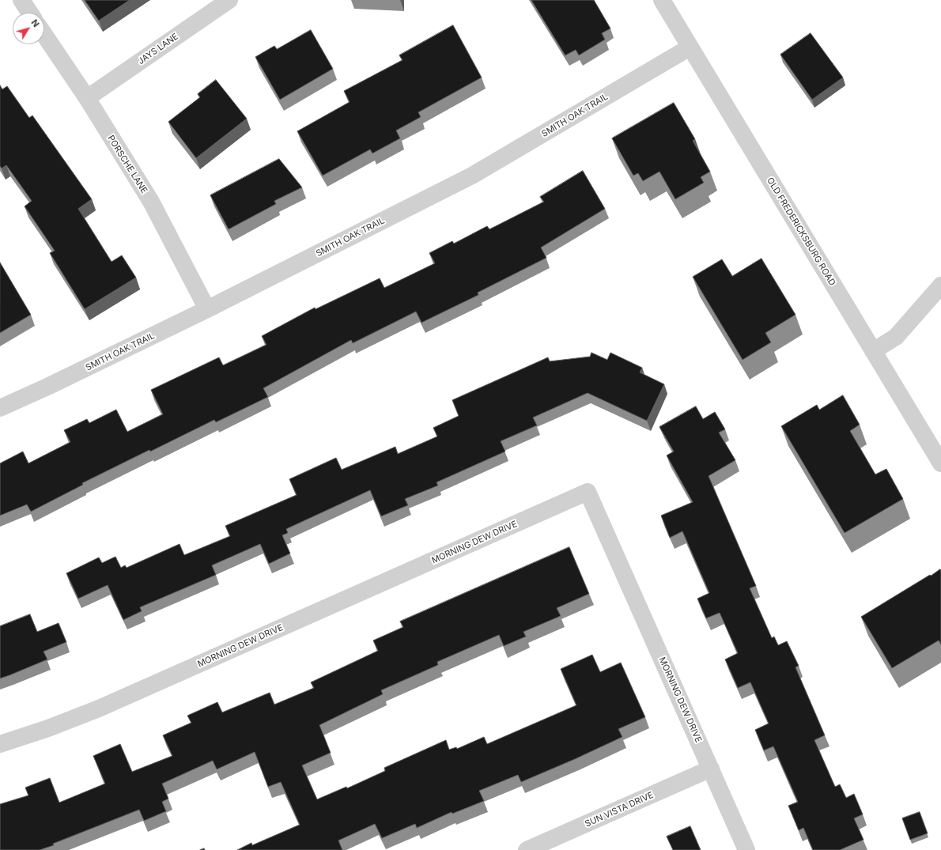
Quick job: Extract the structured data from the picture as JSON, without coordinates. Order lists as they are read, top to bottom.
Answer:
{
  "streets": {
    "street": [
      "JAYS LANE",
      "SMITH OAK TRAIL",
      "PORSCHE LANE",
      "OLD FREDERICKSBURG ROAD",
      "MORNING DEW DRIVE",
      "SUN VISTA DRIVE"
    ]
  },
  "crossings": [
    ["JAYS LANE", "PORSCHE LANE"],
    ["SMITH OAK TRAIL", "PORSCHE LANE"],
    ["SMITH OAK TRAIL", "OLD FREDERICKSBURG ROAD"],
    ["MORNING DEW DRIVE", "SUN VISTA DRIVE"]
  ],
  "north": "top right"
}
